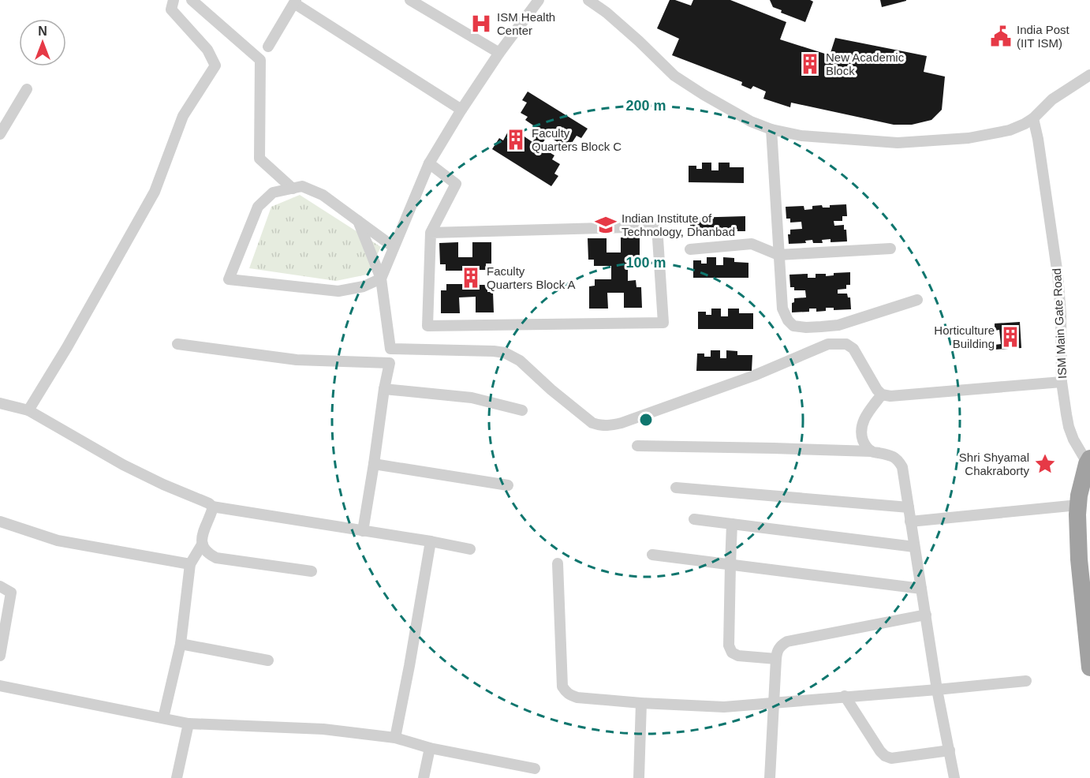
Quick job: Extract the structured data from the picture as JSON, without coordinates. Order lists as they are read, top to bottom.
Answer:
{
  "streets": {
    "street": ["ISM Main Gate Road"]
  },
  "places": {
    "hospital": ["ISM Health Center"],
    "public building": ["India Post (IIT ISM)"],
    "building": [
      "New Academic Block",
      "Faculty Quarters Block C",
      "Faculty Quarters Block A",
      "Horticulture Building"
    ],
    "school or university": ["Indian Institute of Technology, Dhanbad"],
    "place": ["Shri Shyamal Chakraborty"]
  },
  "north": "top",
  "rings": ["200 m", "100 m"]
}
